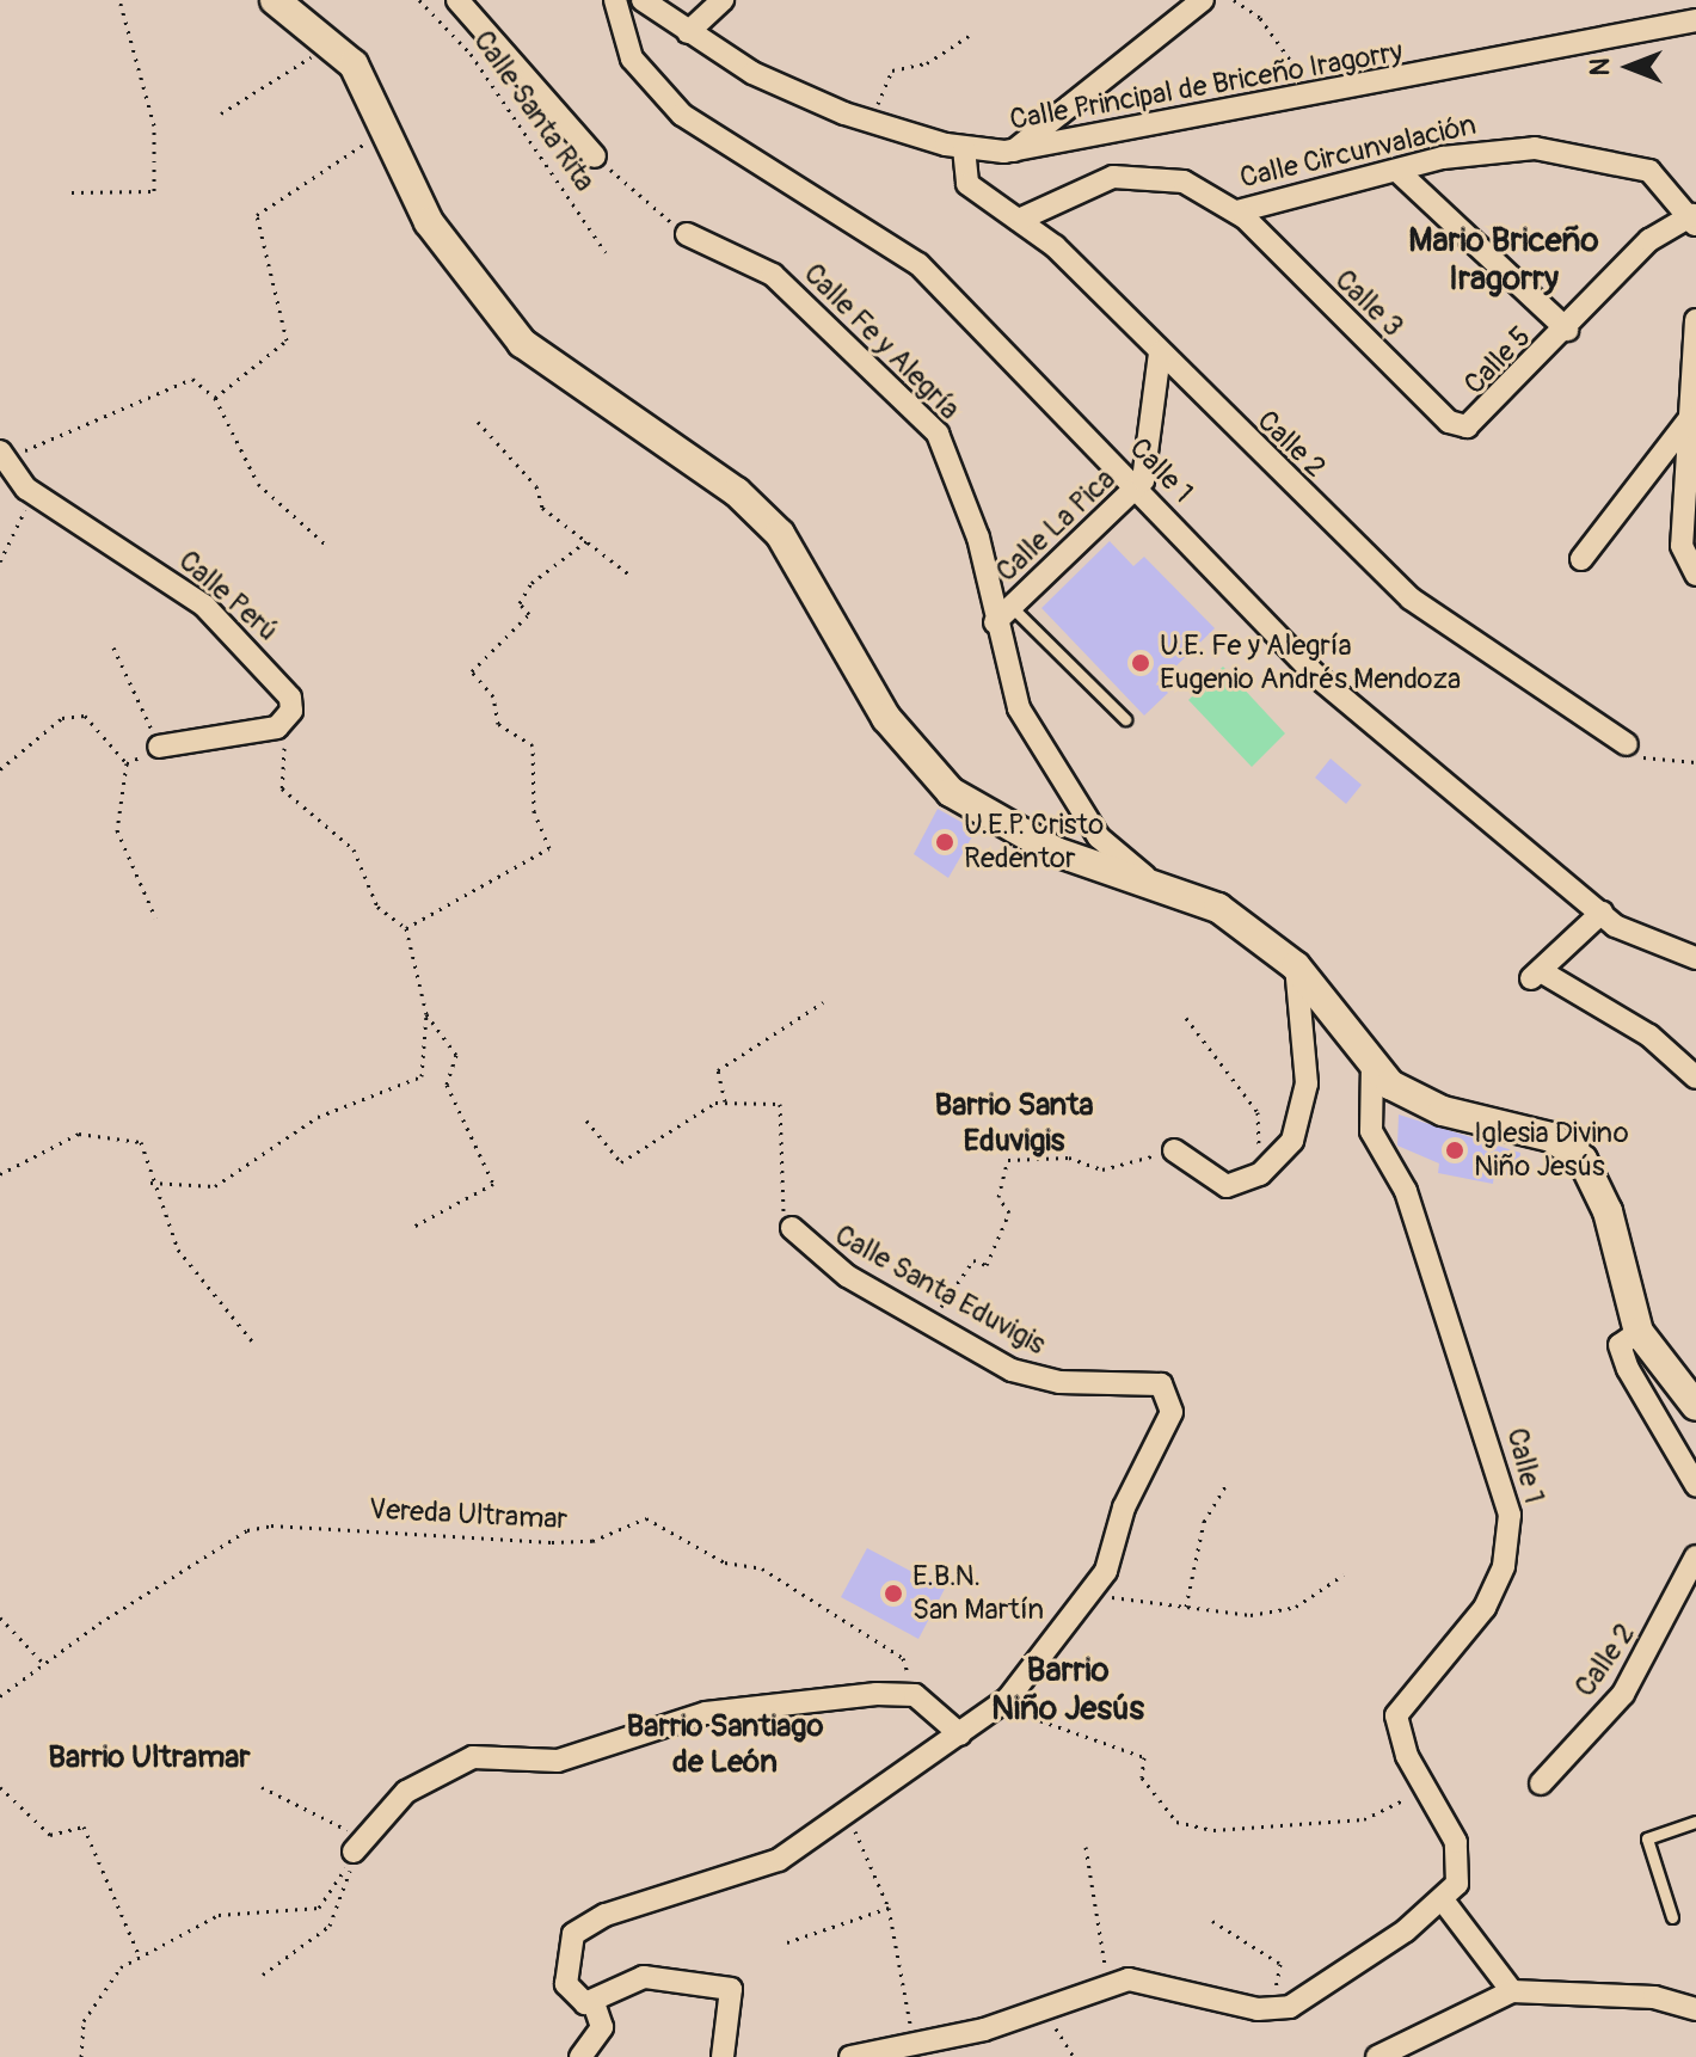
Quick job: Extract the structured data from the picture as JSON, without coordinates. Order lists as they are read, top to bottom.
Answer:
{
  "streets": {
    "street": [
      "Calle Principal de Briceño Iragorry",
      "Calle Circunvalación",
      "Calle 3",
      "Calle Fe y Alegría",
      "Calle 5",
      "Calle 2",
      "Calle 1",
      "Calle La Pica",
      "Calle Perú",
      "Calle Santa Eduvigis"
    ],
    "path": ["Calle Santa Rita", "Vereda Ultramar"]
  },
  "crossings": [
    ["Calle Principal de Briceño Iragorry", "Calle 2"],
    ["Calle Circunvalación", "Calle 3"],
    ["Calle Circunvalación", "Calle 5"],
    ["Calle Circunvalación", "Calle 2"],
    ["Calle 3", "Calle 5"],
    ["Calle Fe y Alegría", "Calle La Pica"],
    ["Calle 2", "Calle La Pica"],
    ["Calle 1", "Calle La Pica"]
  ],
  "districts": [
    "Mario Briceño Iragorry",
    "Barrio Santa Eduvigis",
    "Barrio Niño Jesús",
    "Barrio Santiago de León",
    "Barrio Ultramar"
  ],
  "places": [
    "U.E. Fe y Alegría Eugenio Andrés Mendoza",
    "U.E.P. Cristo Redentor",
    "Iglesia Divino Niño Jesús",
    "E.B.N. San Martín"
  ],
  "north": "left"
}
